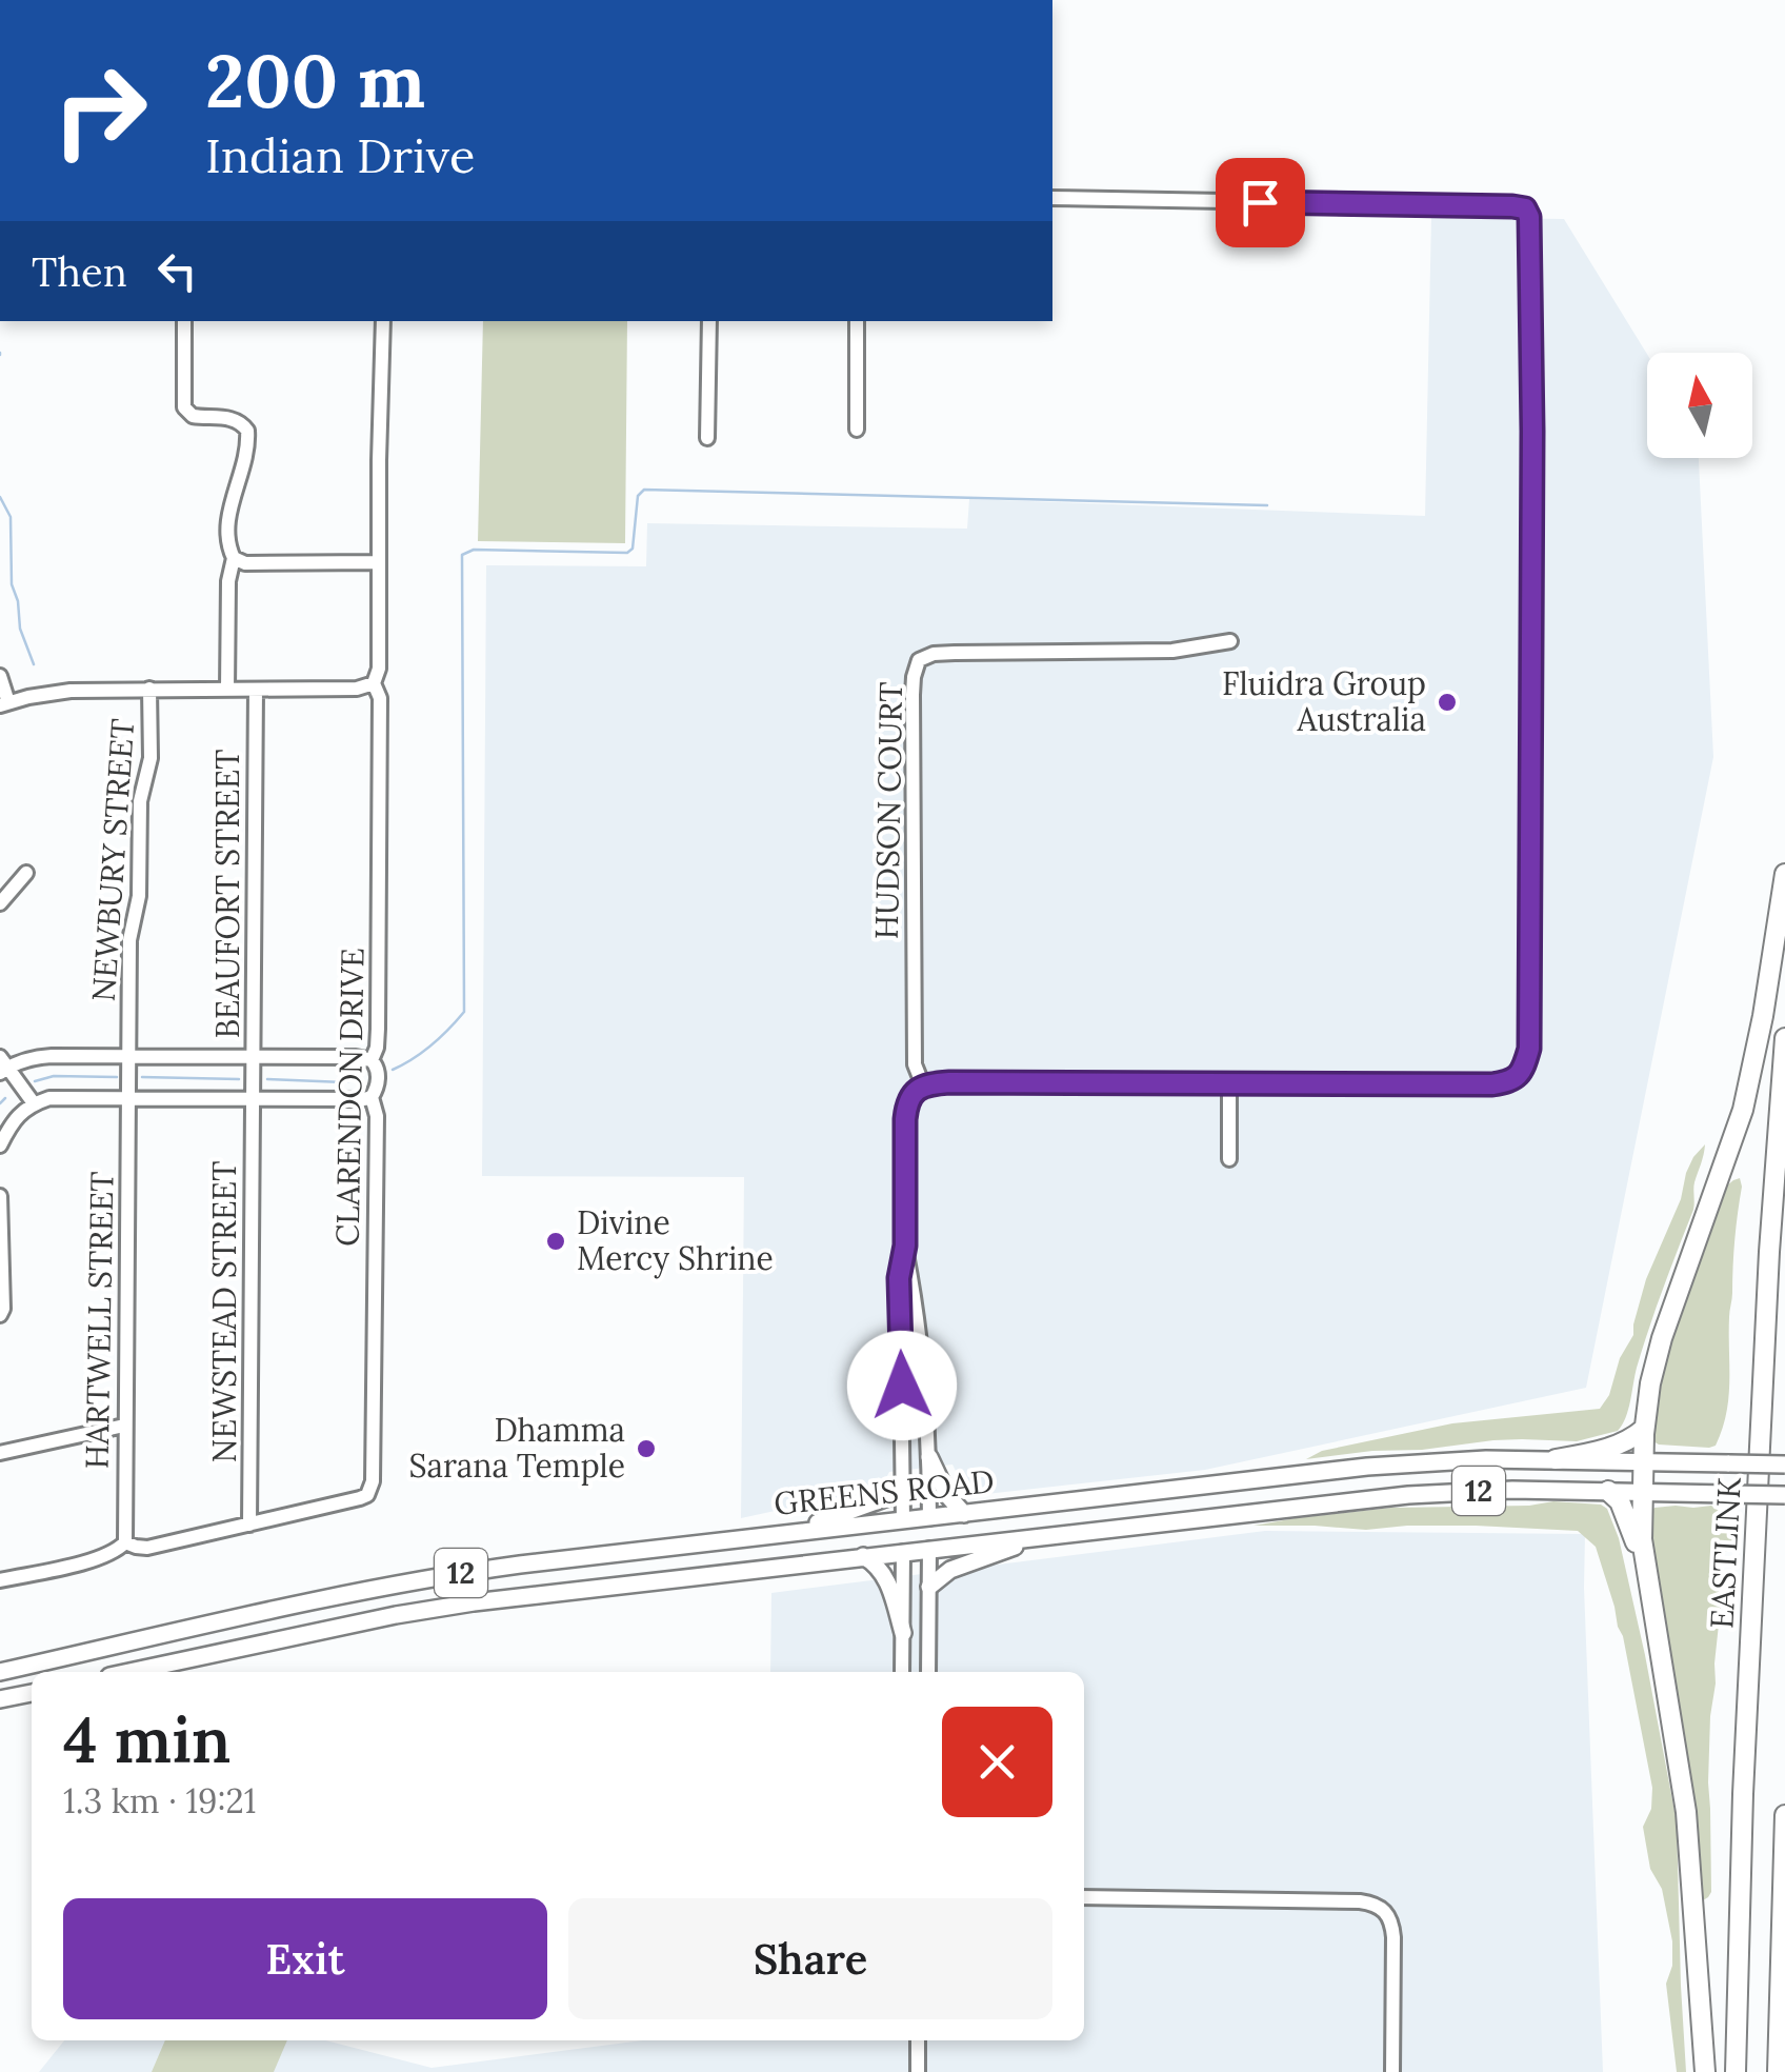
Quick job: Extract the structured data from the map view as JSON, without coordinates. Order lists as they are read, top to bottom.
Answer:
{
  "streets": {
    "highway": ["EASTLINK"],
    "main road": ["12", "GREENS ROAD"],
    "street": [
      "HUDSON COURT",
      "NEWBURY STREET",
      "BEAUFORT STREET",
      "CLARENDON DRIVE",
      "NEWSTEAD STREET",
      "HARTWELL STREET"
    ]
  },
  "crossings": [
    ["NEWBURY STREET", "HARTWELL STREET"],
    ["BEAUFORT STREET", "NEWSTEAD STREET"],
    ["CLARENDON DRIVE", "NEWSTEAD STREET"],
    ["CLARENDON DRIVE", "HARTWELL STREET"]
  ],
  "places": ["Fluidra Group Australia", "Divine Mercy Shrine", "Dhamma Sarana Temple"],
  "north": "top",
  "page": {
    "turn": ["200 m", "Indian Drive"],
    "then": "Then",
    "heading": ["4 min", "1.3 km · 19:21"],
    "buttons": ["Exit", "Share"]
  }
}
